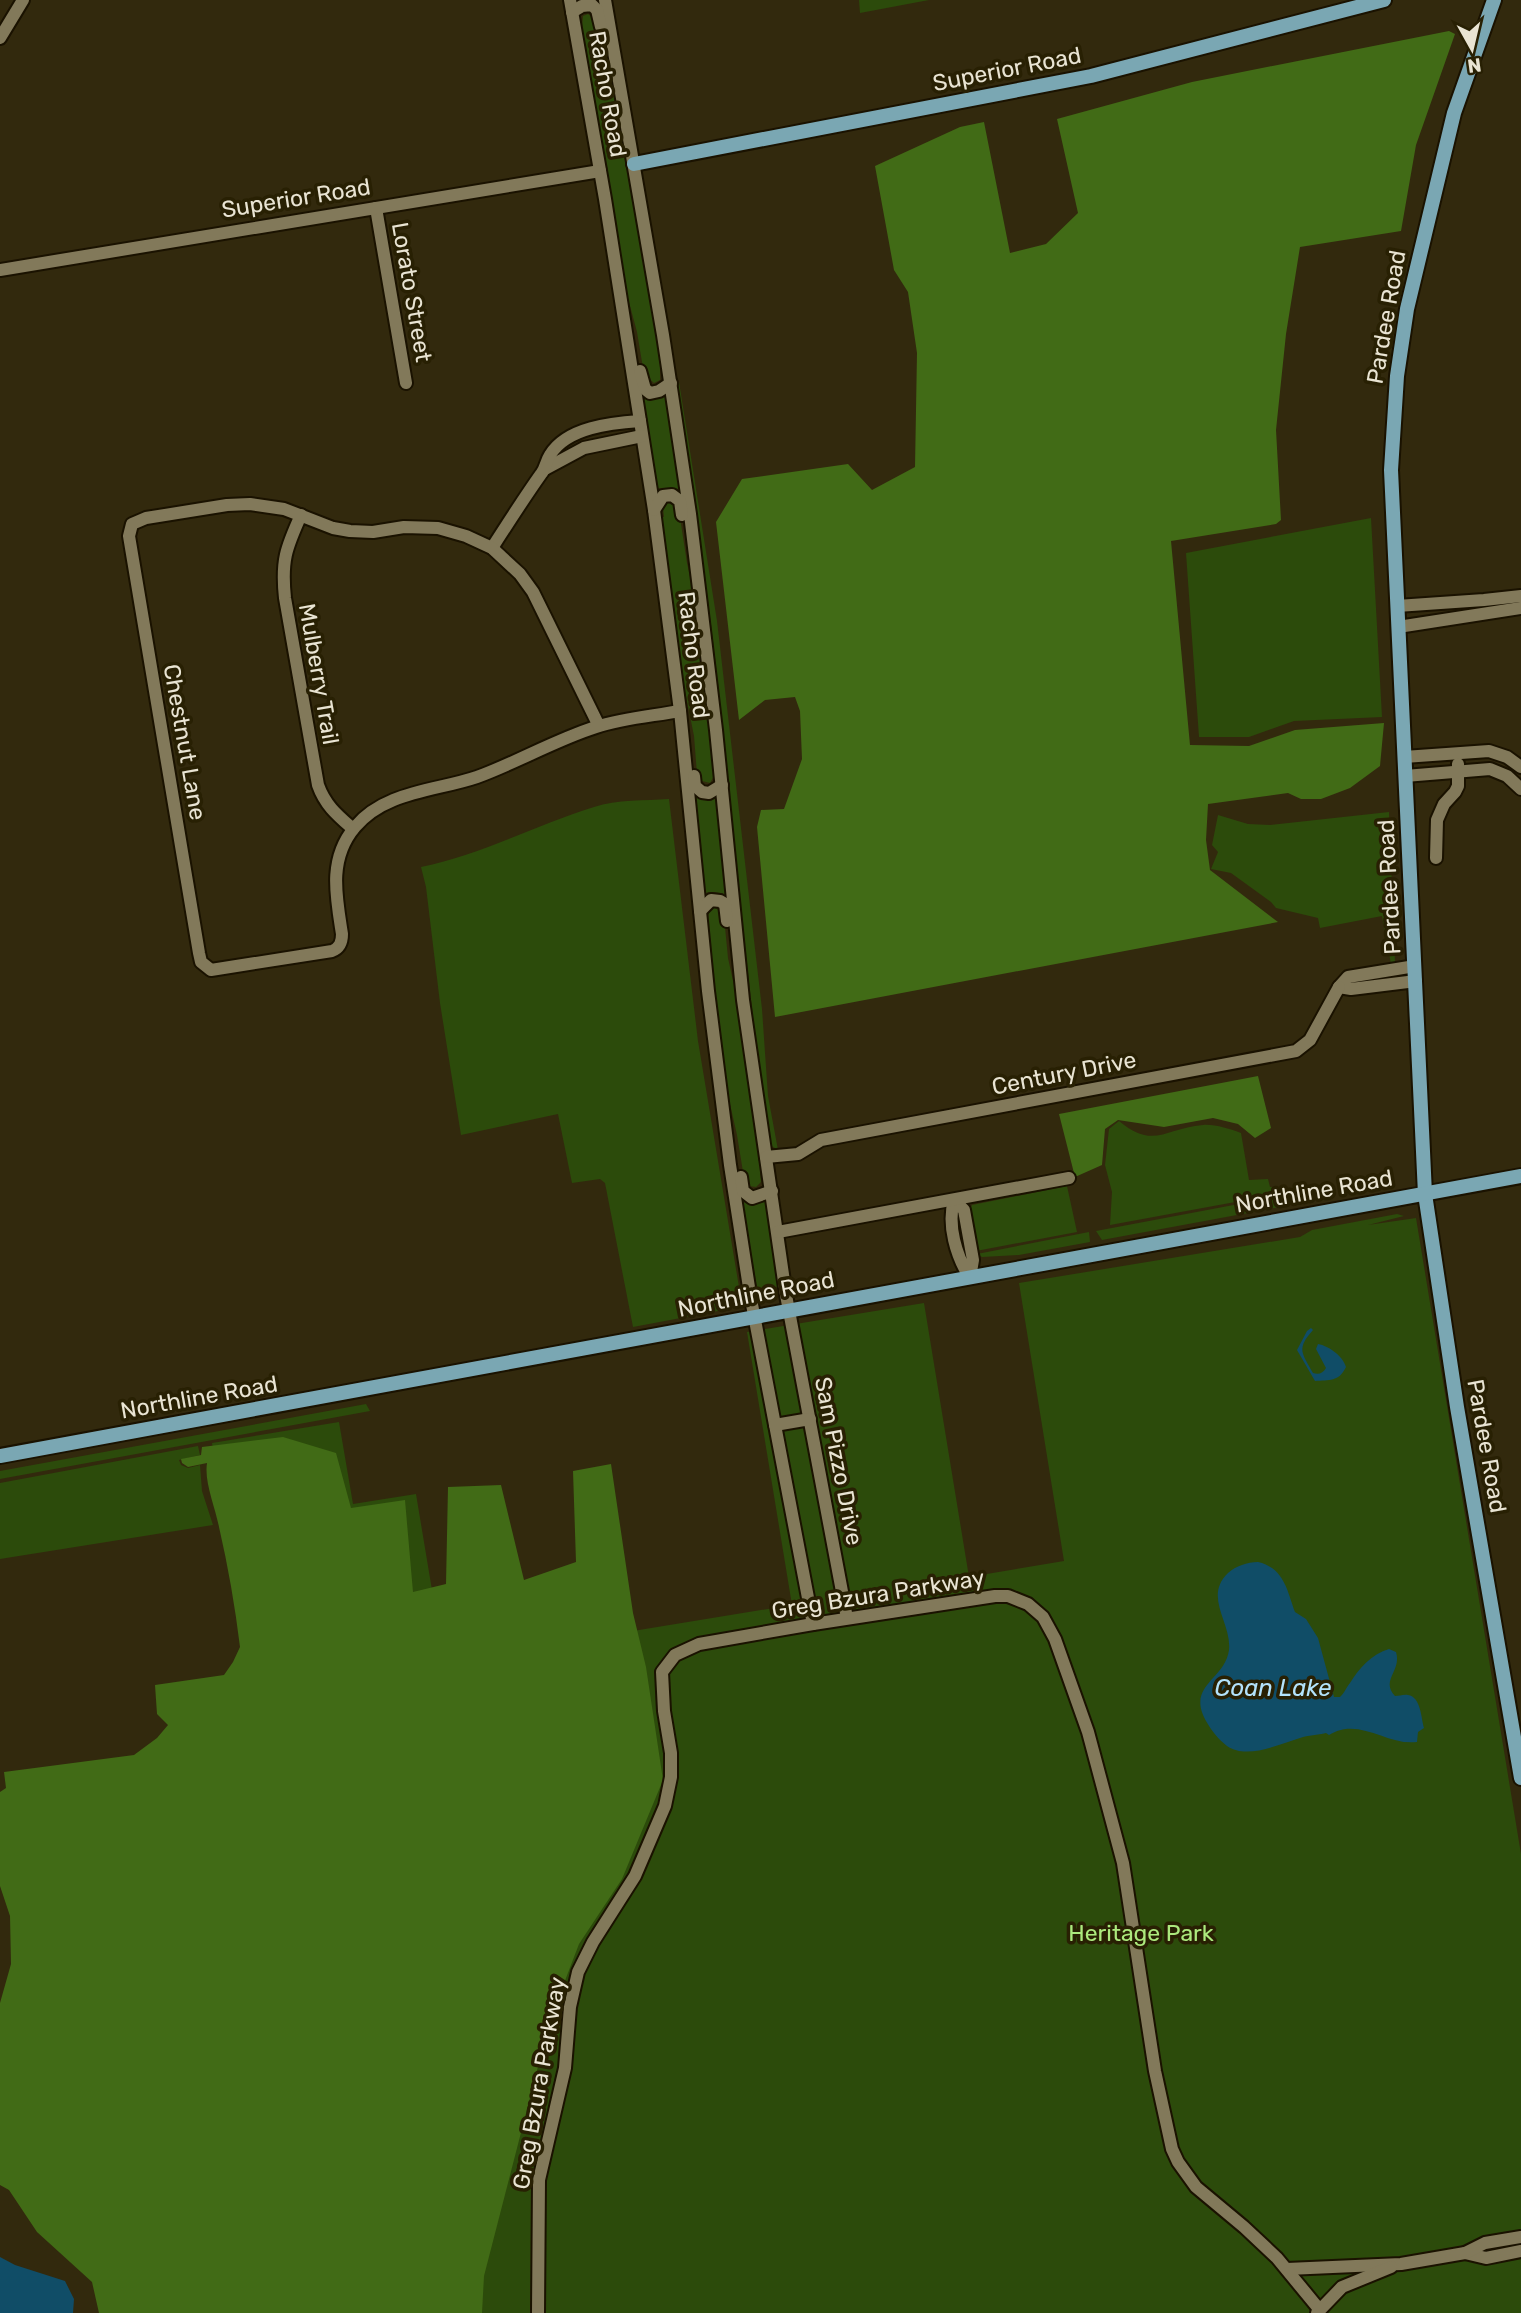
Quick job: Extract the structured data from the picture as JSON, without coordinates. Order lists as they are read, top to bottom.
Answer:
{
  "streets": {
    "main road": ["Superior Road", "Pardee Road", "Northline Road"],
    "street": [
      "Racho Road",
      "Lorato Street",
      "Mulberry Trail",
      "Chestnut Lane",
      "Century Drive",
      "Sam Pizzo Drive",
      "Greg Bzura Parkway"
    ]
  },
  "crossings": [
    ["Superior Road", "Racho Road"],
    ["Superior Road", "Lorato Street"],
    ["Racho Road", "Century Drive"],
    ["Racho Road", "Northline Road"],
    ["Racho Road", "Sam Pizzo Drive"],
    ["Pardee Road", "Century Drive"],
    ["Pardee Road", "Northline Road"],
    ["Mulberry Trail", "Chestnut Lane"],
    ["Northline Road", "Sam Pizzo Drive"],
    ["Sam Pizzo Drive", "Greg Bzura Parkway"]
  ],
  "water": ["Coan Lake"],
  "parks": ["Heritage Park"],
  "north": "bottom"
}
